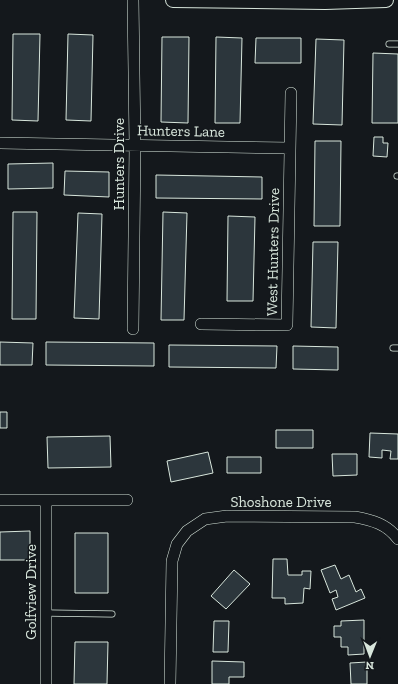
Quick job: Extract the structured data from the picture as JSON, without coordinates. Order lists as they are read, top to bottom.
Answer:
{
  "streets": {
    "street": [
      "Hunters Lane",
      "Hunters Drive",
      "West Hunters Drive",
      "Shoshone Drive",
      "Golfview Drive"
    ]
  },
  "crossings": [
    ["Hunters Lane", "Hunters Drive"],
    ["Hunters Lane", "West Hunters Drive"]
  ],
  "north": "bottom"
}
